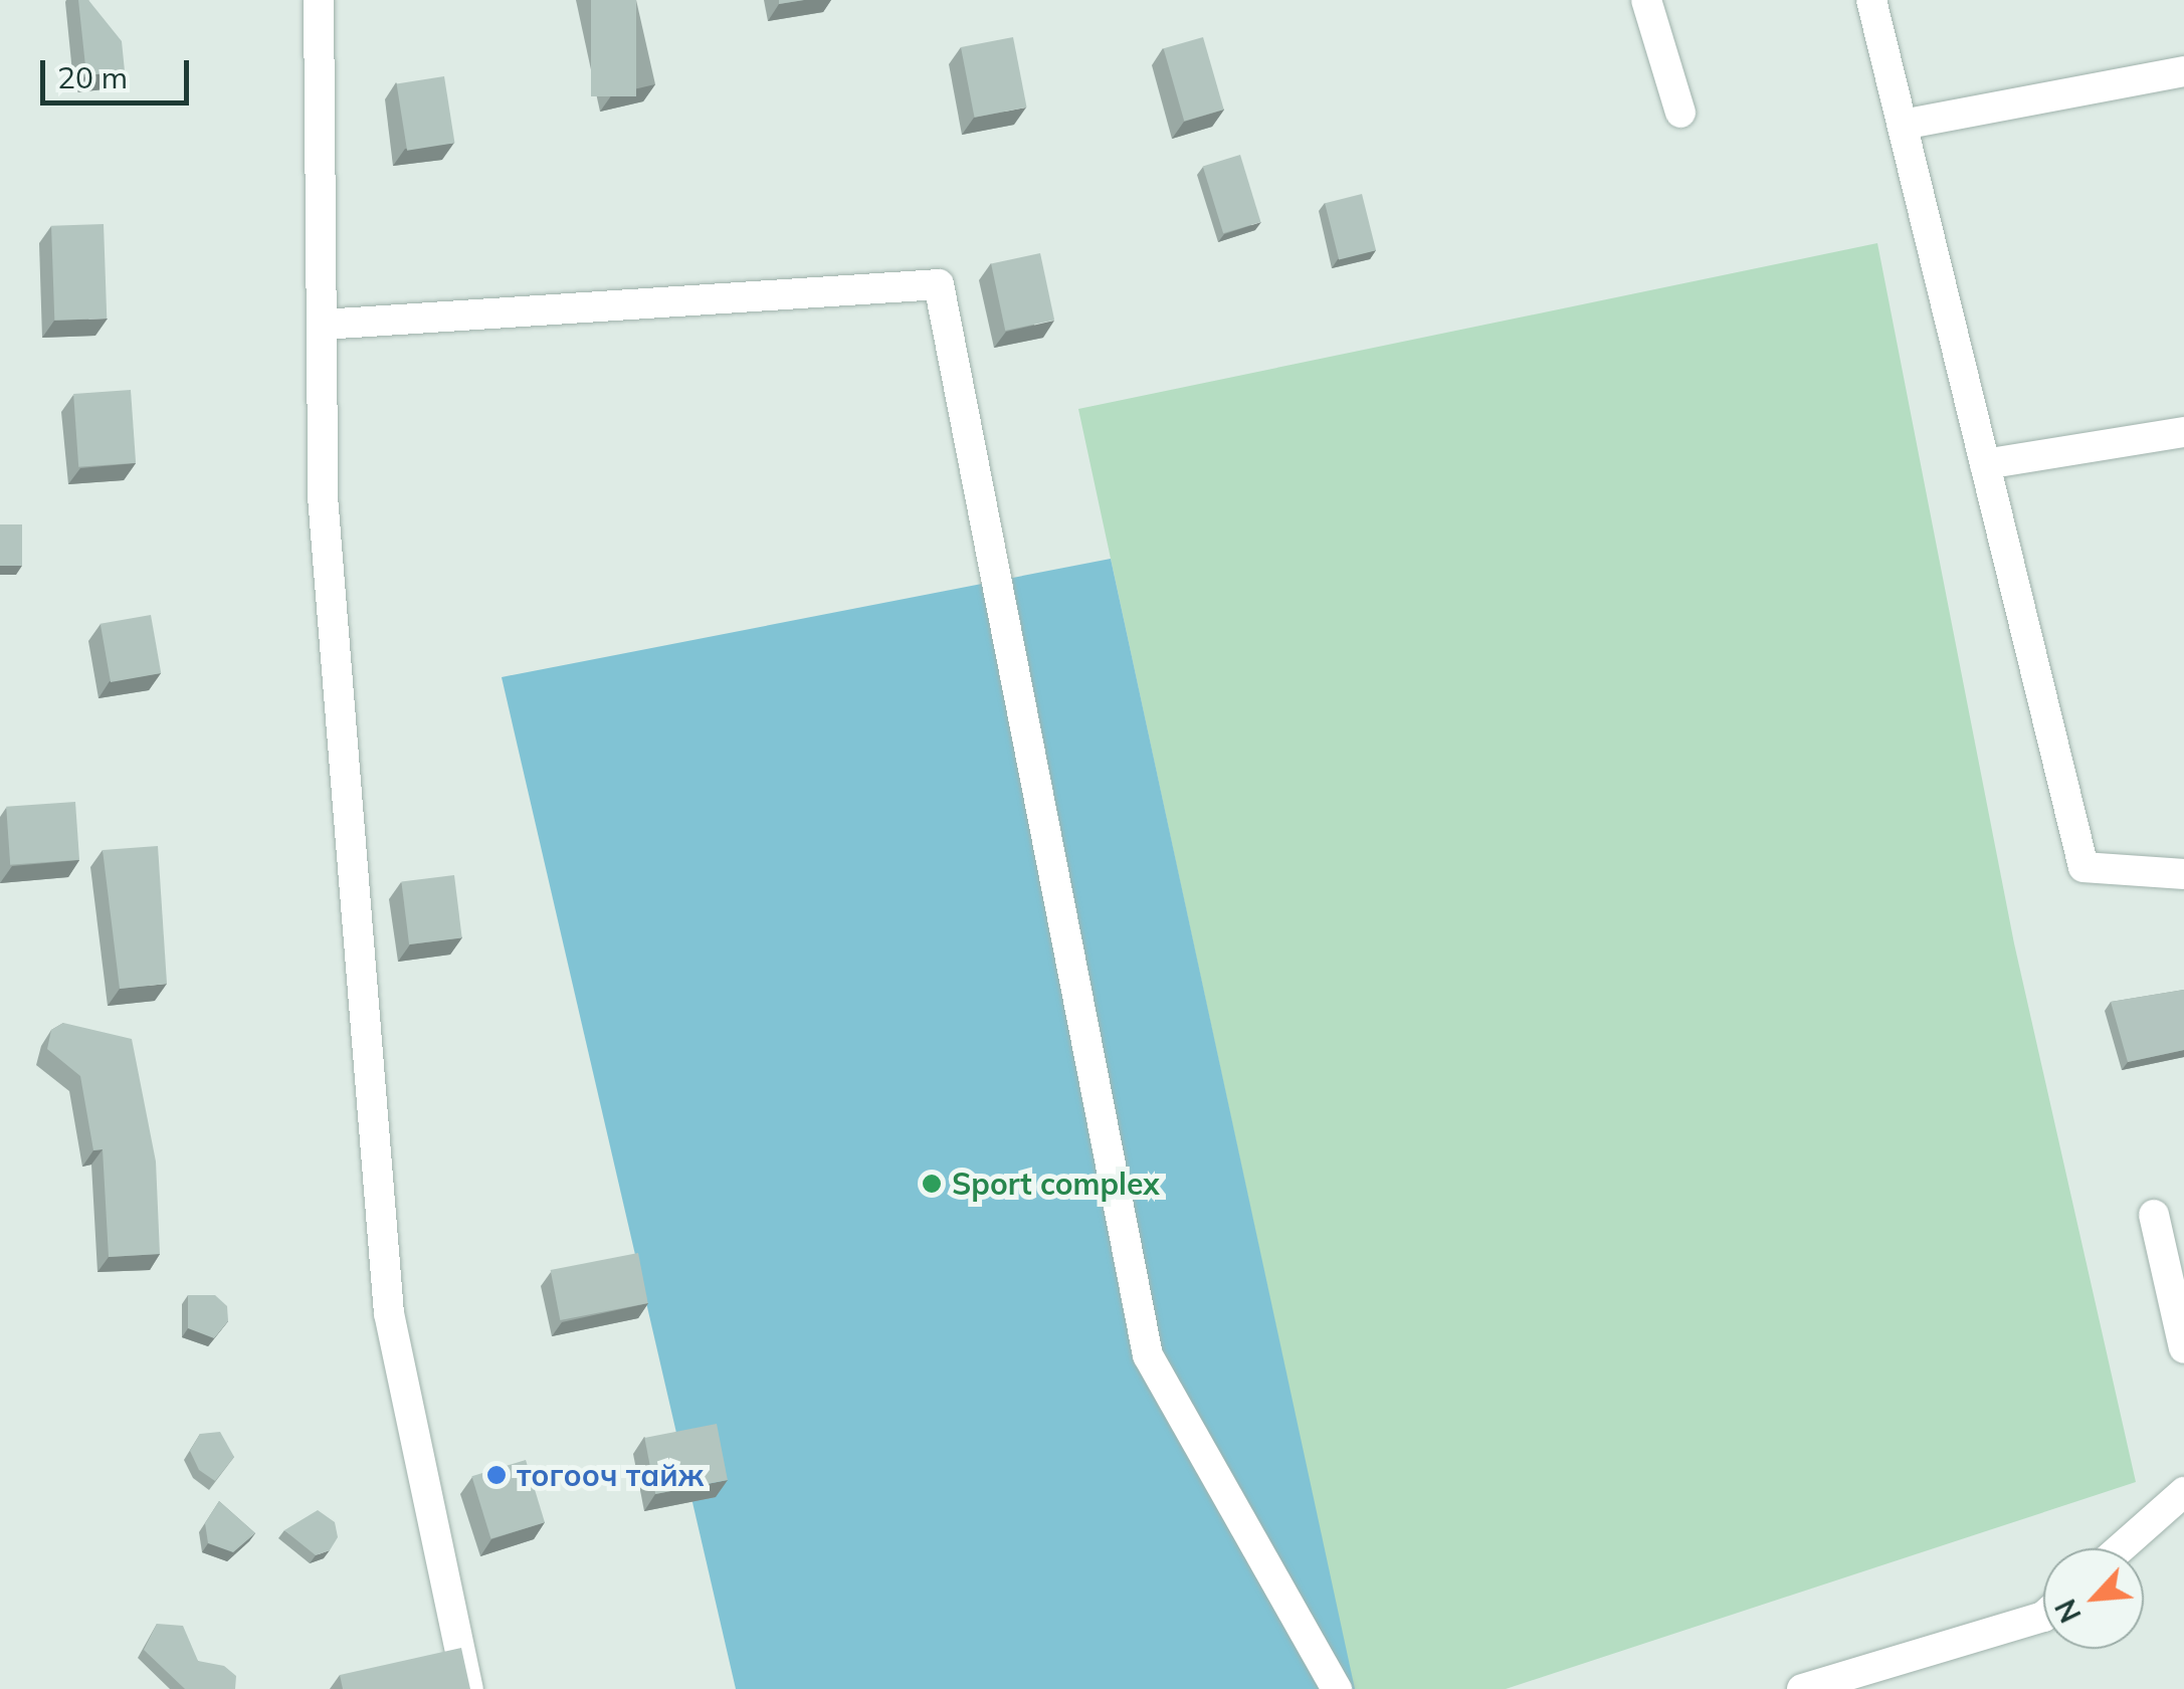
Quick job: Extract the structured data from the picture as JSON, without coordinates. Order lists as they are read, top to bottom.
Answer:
{
  "places": ["Sport complex", "тогооч тайж"],
  "scale_bar": "20 m",
  "north": "bottom left"
}
